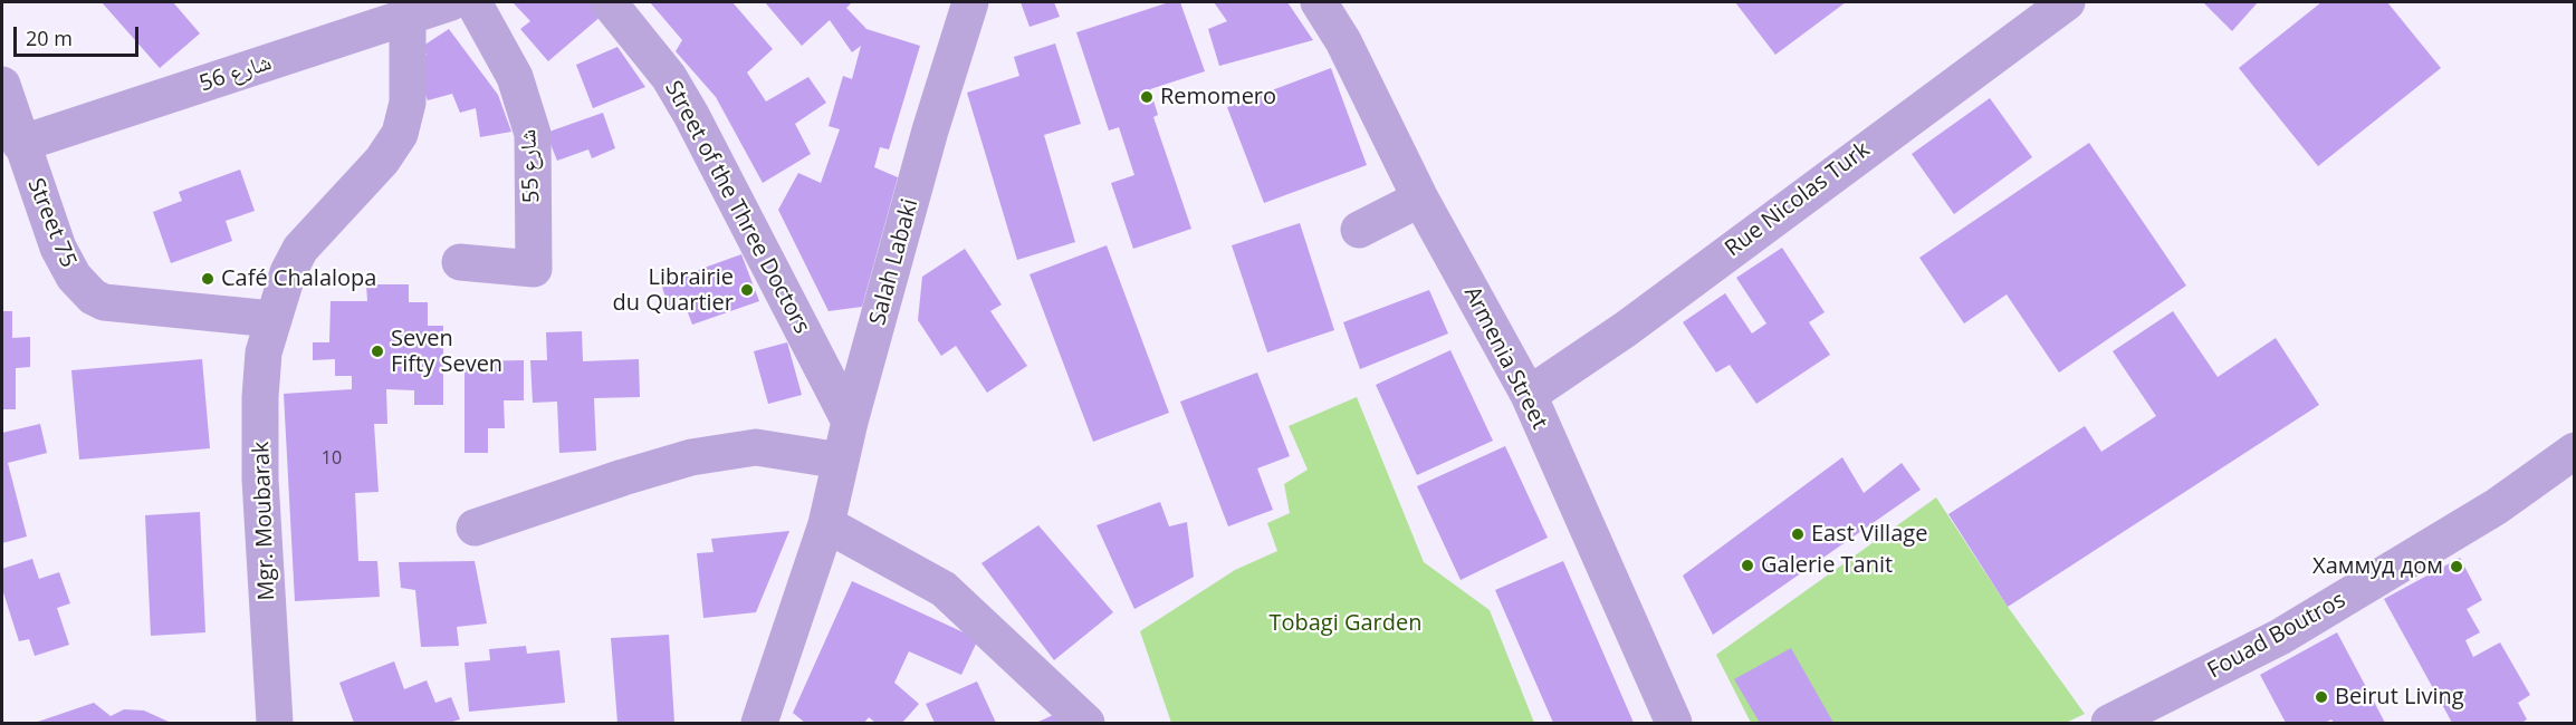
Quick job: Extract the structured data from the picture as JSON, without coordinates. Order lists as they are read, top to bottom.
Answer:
{
  "streets": {
    "street": [
      "شارع 56",
      "شارع 55",
      "Rue Nicolas Turk",
      "Street of the Three Doctors",
      "Street 75",
      "Salah Labaki",
      "Armenia Street",
      "Mgr. Moubarak",
      "Fouad Boutros"
    ]
  },
  "crossings": [
    ["شارع 56", "Street 75"],
    ["شارع 56", "Mgr. Moubarak"],
    ["Rue Nicolas Turk", "Armenia Street"],
    ["Street of the Three Doctors", "Salah Labaki"],
    ["Street 75", "Mgr. Moubarak"]
  ],
  "parks": ["Tobagi Garden"],
  "places": [
    "Remomero",
    "Café Chalalopa",
    "Librairie du Quartier",
    "Seven Fifty Seven",
    "East Village",
    "Galerie Tanit",
    "Хаммуд дом",
    "Beirut Living"
  ],
  "house_numbers": ["10"],
  "scale_bar": "20 m"
}
